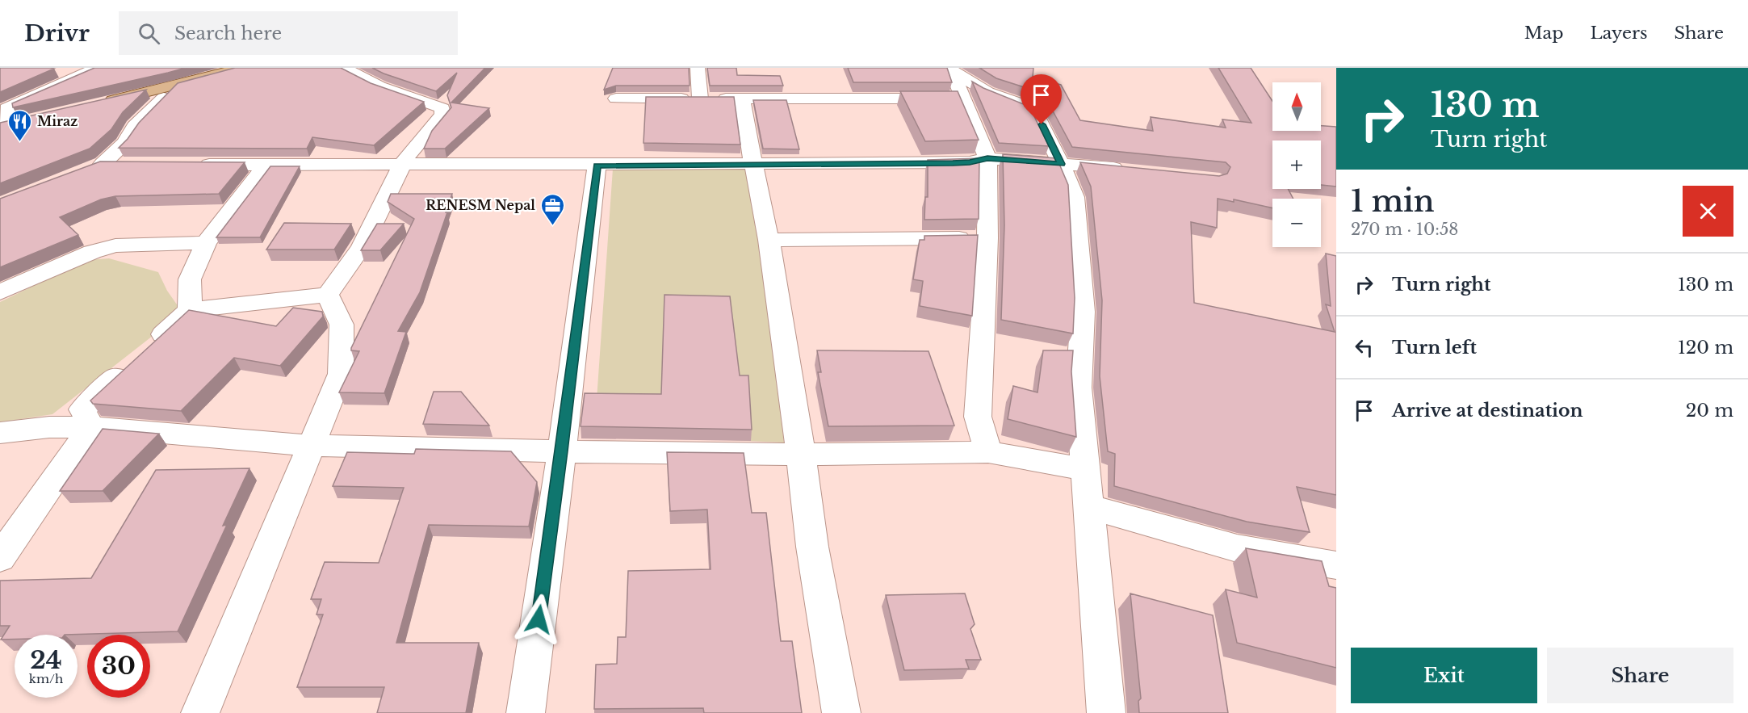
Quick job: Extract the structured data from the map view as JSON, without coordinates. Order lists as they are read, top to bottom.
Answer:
{
  "places": {
    "restaurant": ["Miraz"],
    "office": ["RENESM Nepal"]
  },
  "north": "top",
  "page": {
    "header": "Drivr",
    "search": "Search here",
    "nav": ["Map", "Layers", "Share"],
    "turn": ["130 m", "Turn right"],
    "map_buttons": ["+", "−"],
    "heading": ["1 min", "270 m · 10:58"],
    "list": [
      {
        "name": "Turn right",
        "value": "130 m"
      },
      {
        "name": "Turn left",
        "value": "120 m"
      },
      {
        "name": "Arrive at destination",
        "value": "20 m"
      }
    ],
    "speed": "24 km/h",
    "limit": "30",
    "buttons": ["Exit", "Share"]
  }
}
